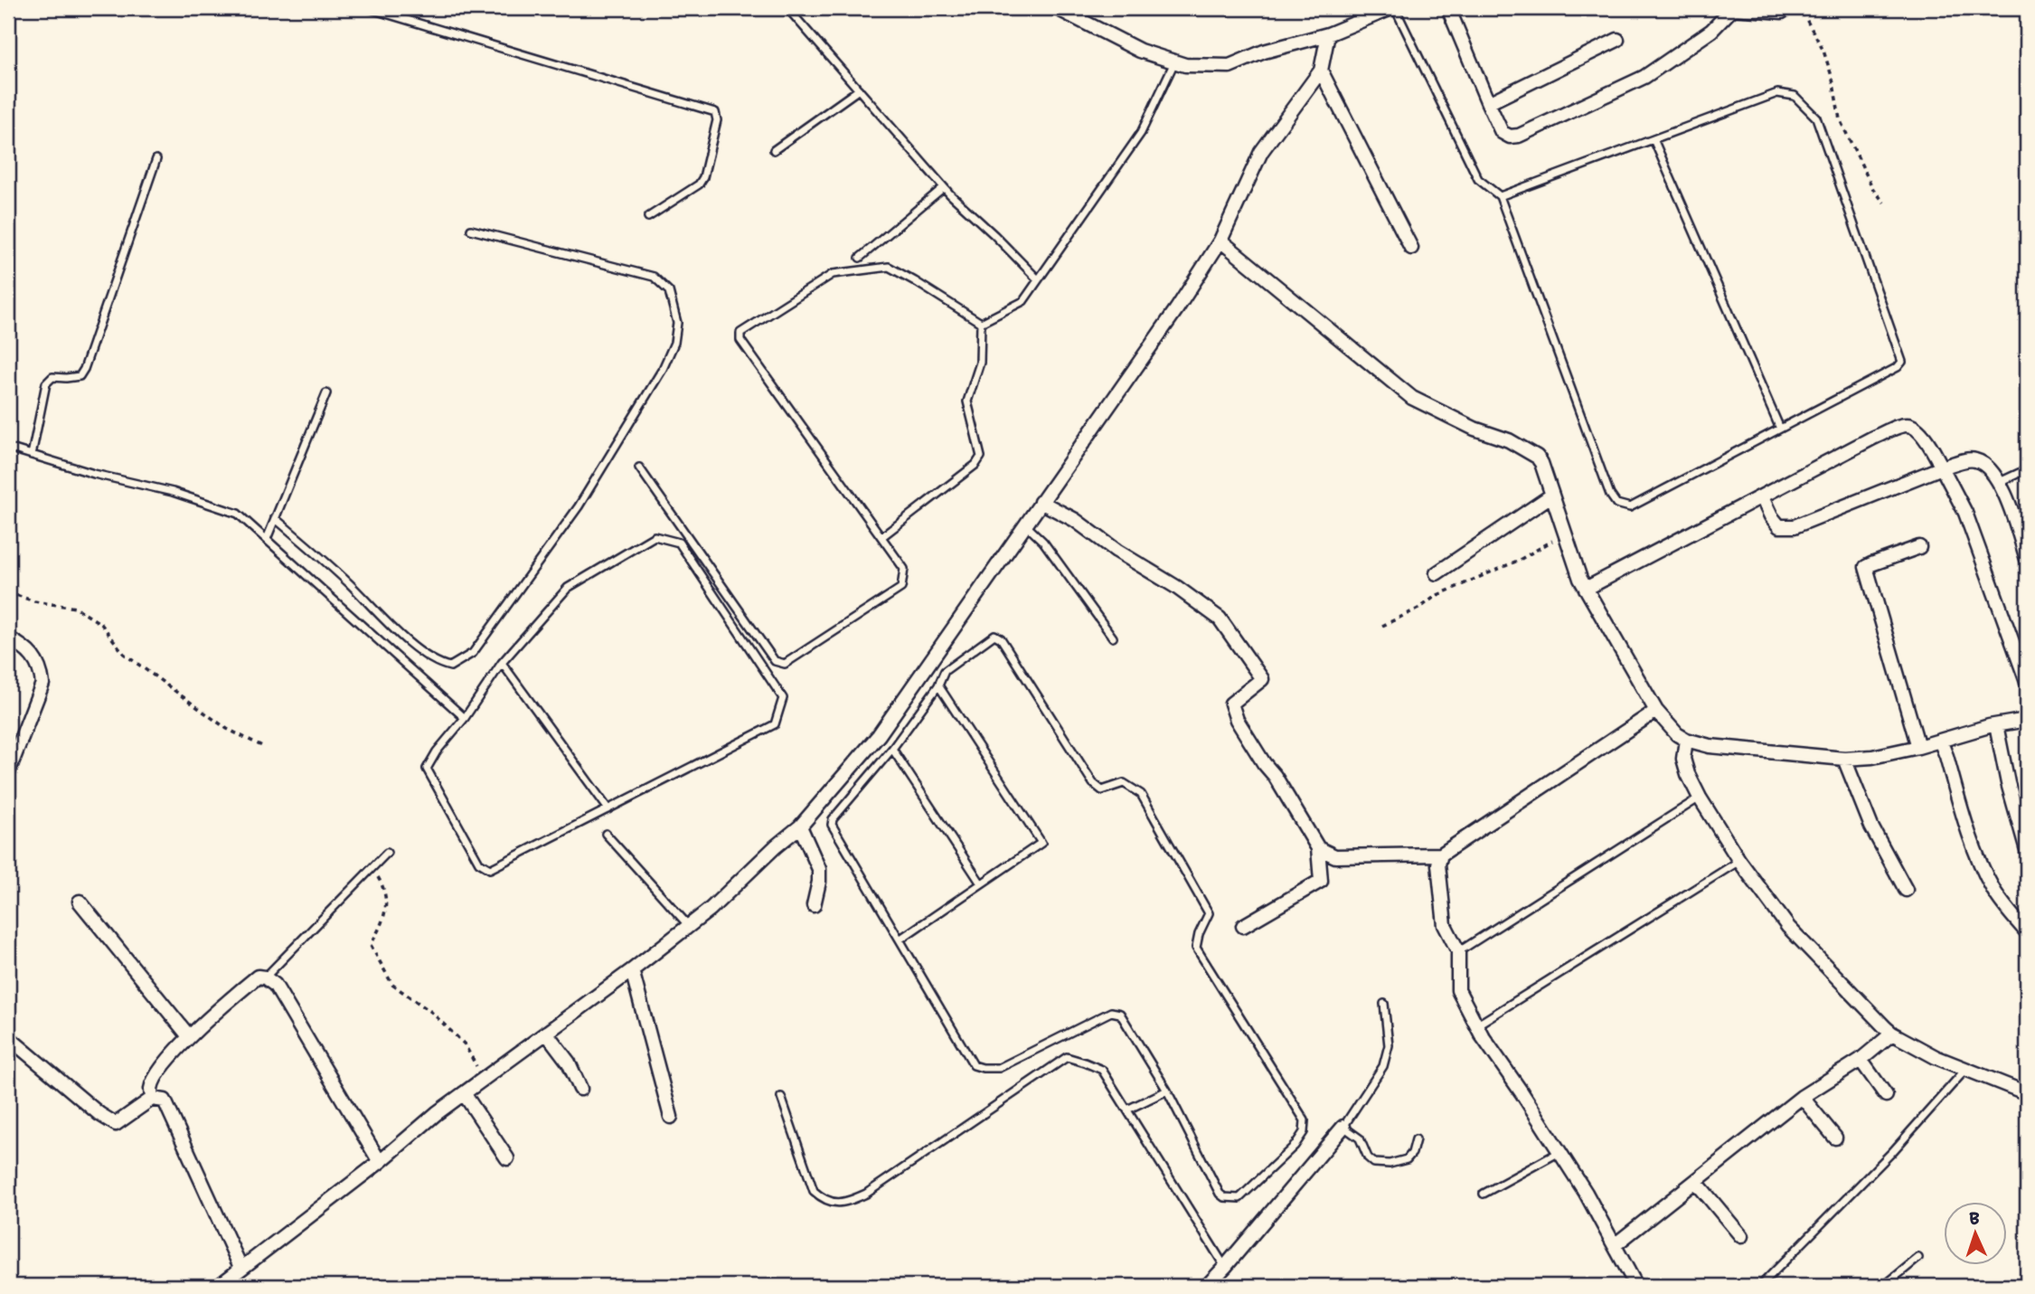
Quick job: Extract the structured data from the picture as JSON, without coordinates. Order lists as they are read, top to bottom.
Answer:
{
  "north": "top"
}
